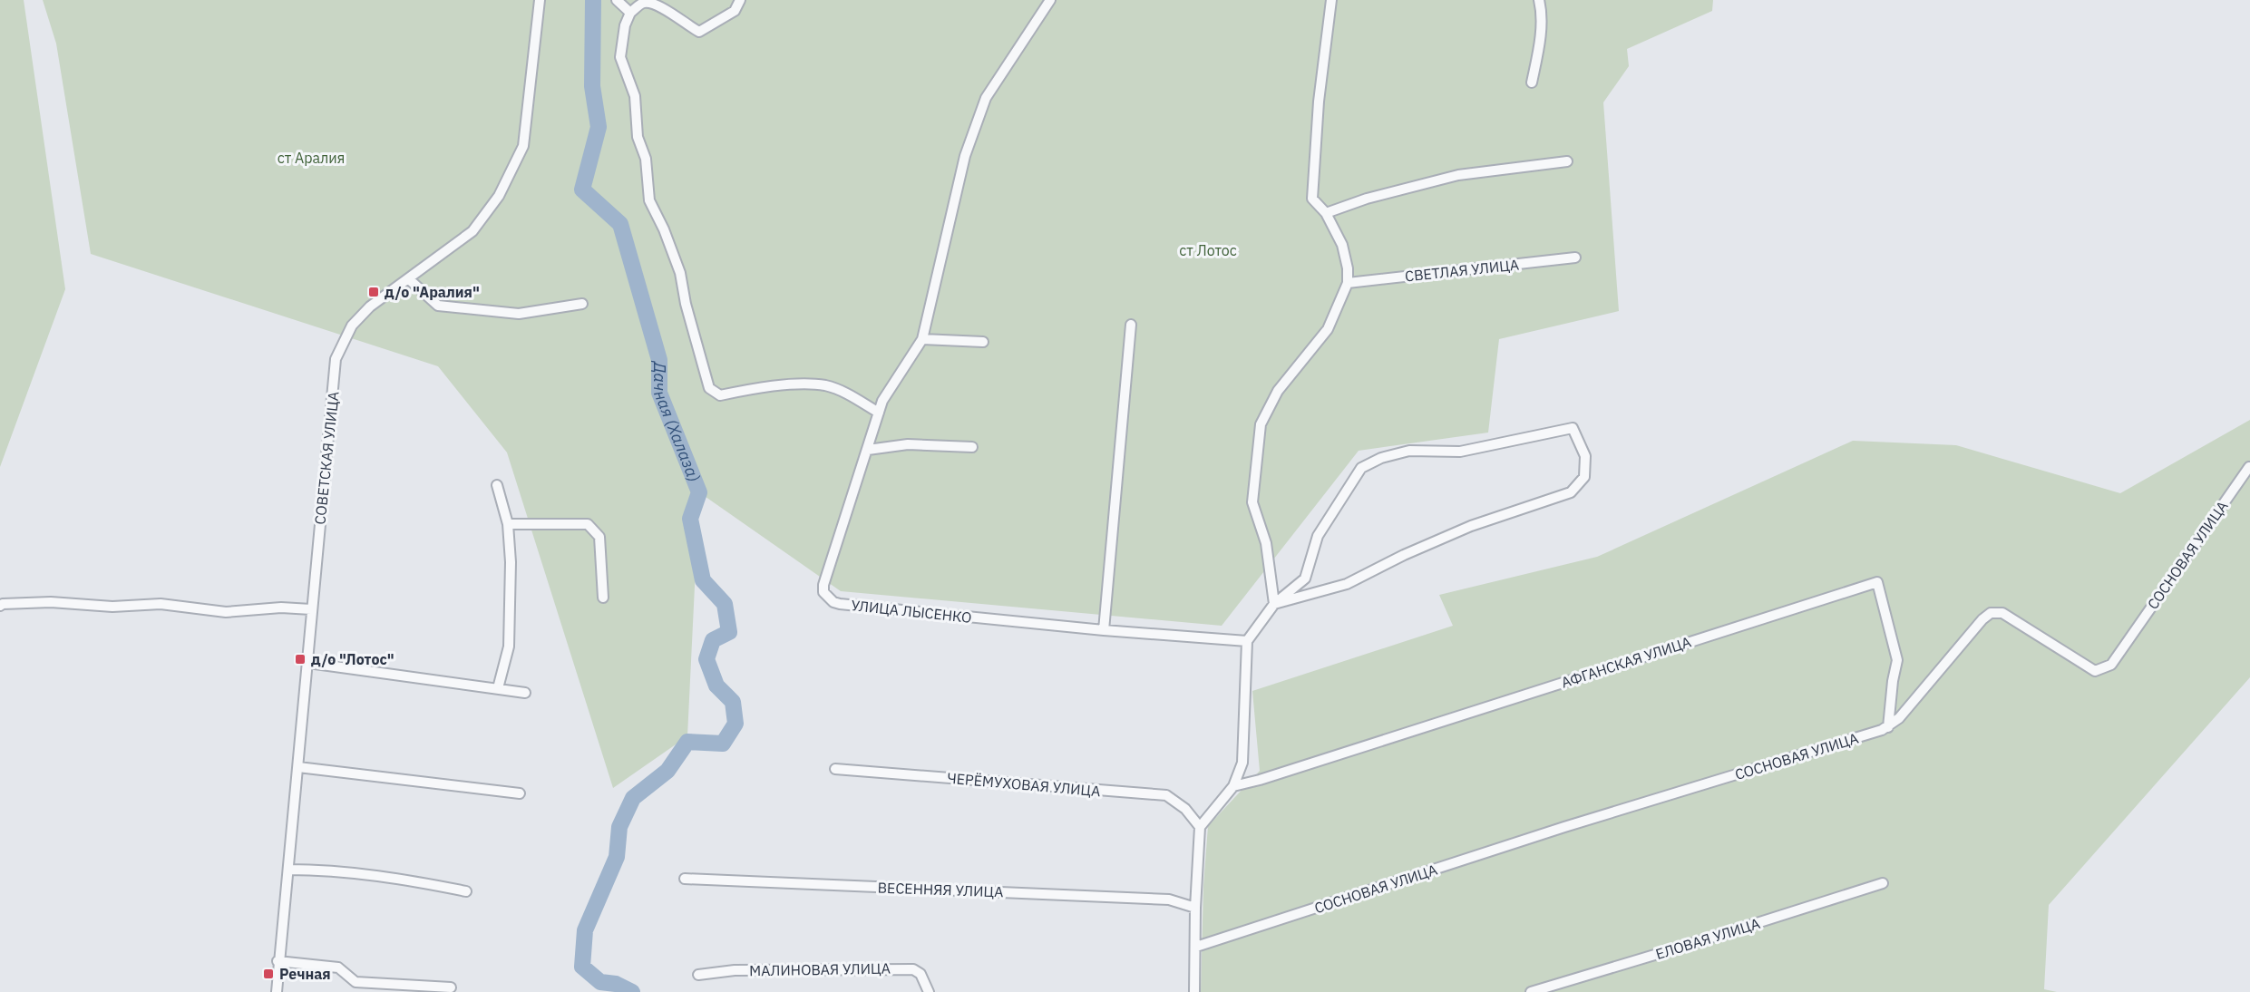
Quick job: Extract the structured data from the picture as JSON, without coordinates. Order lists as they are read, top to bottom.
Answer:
{
  "streets": {
    "street": [
      "СВЕТЛАЯ УЛИЦА",
      "СОВЕТСКАЯ УЛИЦА",
      "СОСНОВАЯ УЛИЦА",
      "УЛИЦА ЛЫСЕНКО",
      "АФГАНСКАЯ УЛИЦА",
      "ЧЕРЁМУХОВАЯ УЛИЦА",
      "ВЕСЕННЯЯ УЛИЦА",
      "ЕЛОВАЯ УЛИЦА",
      "МАЛИНОВАЯ УЛИЦА"
    ]
  },
  "crossings": [
    ["СОСНОВАЯ УЛИЦА", "АФГАНСКАЯ УЛИЦА"]
  ],
  "water": ["Дачная (Халаза)"],
  "parks": ["ст Аралия", "ст Лотос"],
  "places": {
    "transit": ["д/о \"Аралия\"", "д/о \"Лотос\"", "Речная"]
  }
}
